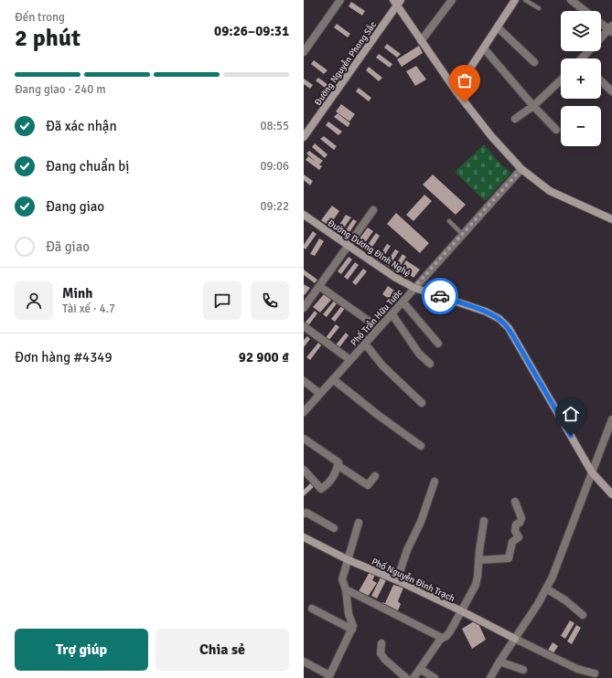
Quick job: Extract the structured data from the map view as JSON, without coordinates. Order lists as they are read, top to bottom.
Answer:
{
  "streets": {
    "street": [
      "Đường Nguyễn Phong Sắc",
      "Đường Dương Đình Nghệ",
      "Phố Trần Hữu Tước",
      "Phố Nguyễn Đình Trạch"
    ]
  },
  "crossings": [
    ["Đường Dương Đình Nghệ", "Phố Trần Hữu Tước"]
  ],
  "page": {
    "heading": ["2 phút", "Đến trong", "09:26–09:31"],
    "panel": [
      "Minh",
      "Tài xế · 4.7",
      "Đơn hàng #4349",
      "92 900 ₫"
    ],
    "map_buttons": ["+", "−"],
    "bar": "Đang giao · 240 m",
    "list": [
      ["Đã xác nhận", "08:55"],
      ["Đang chuẩn bị", "09:06"],
      ["Đang giao", "09:22"],
      "Đã giao"
    ],
    "buttons": ["Trợ giúp", "Chia sẻ"]
  }
}
